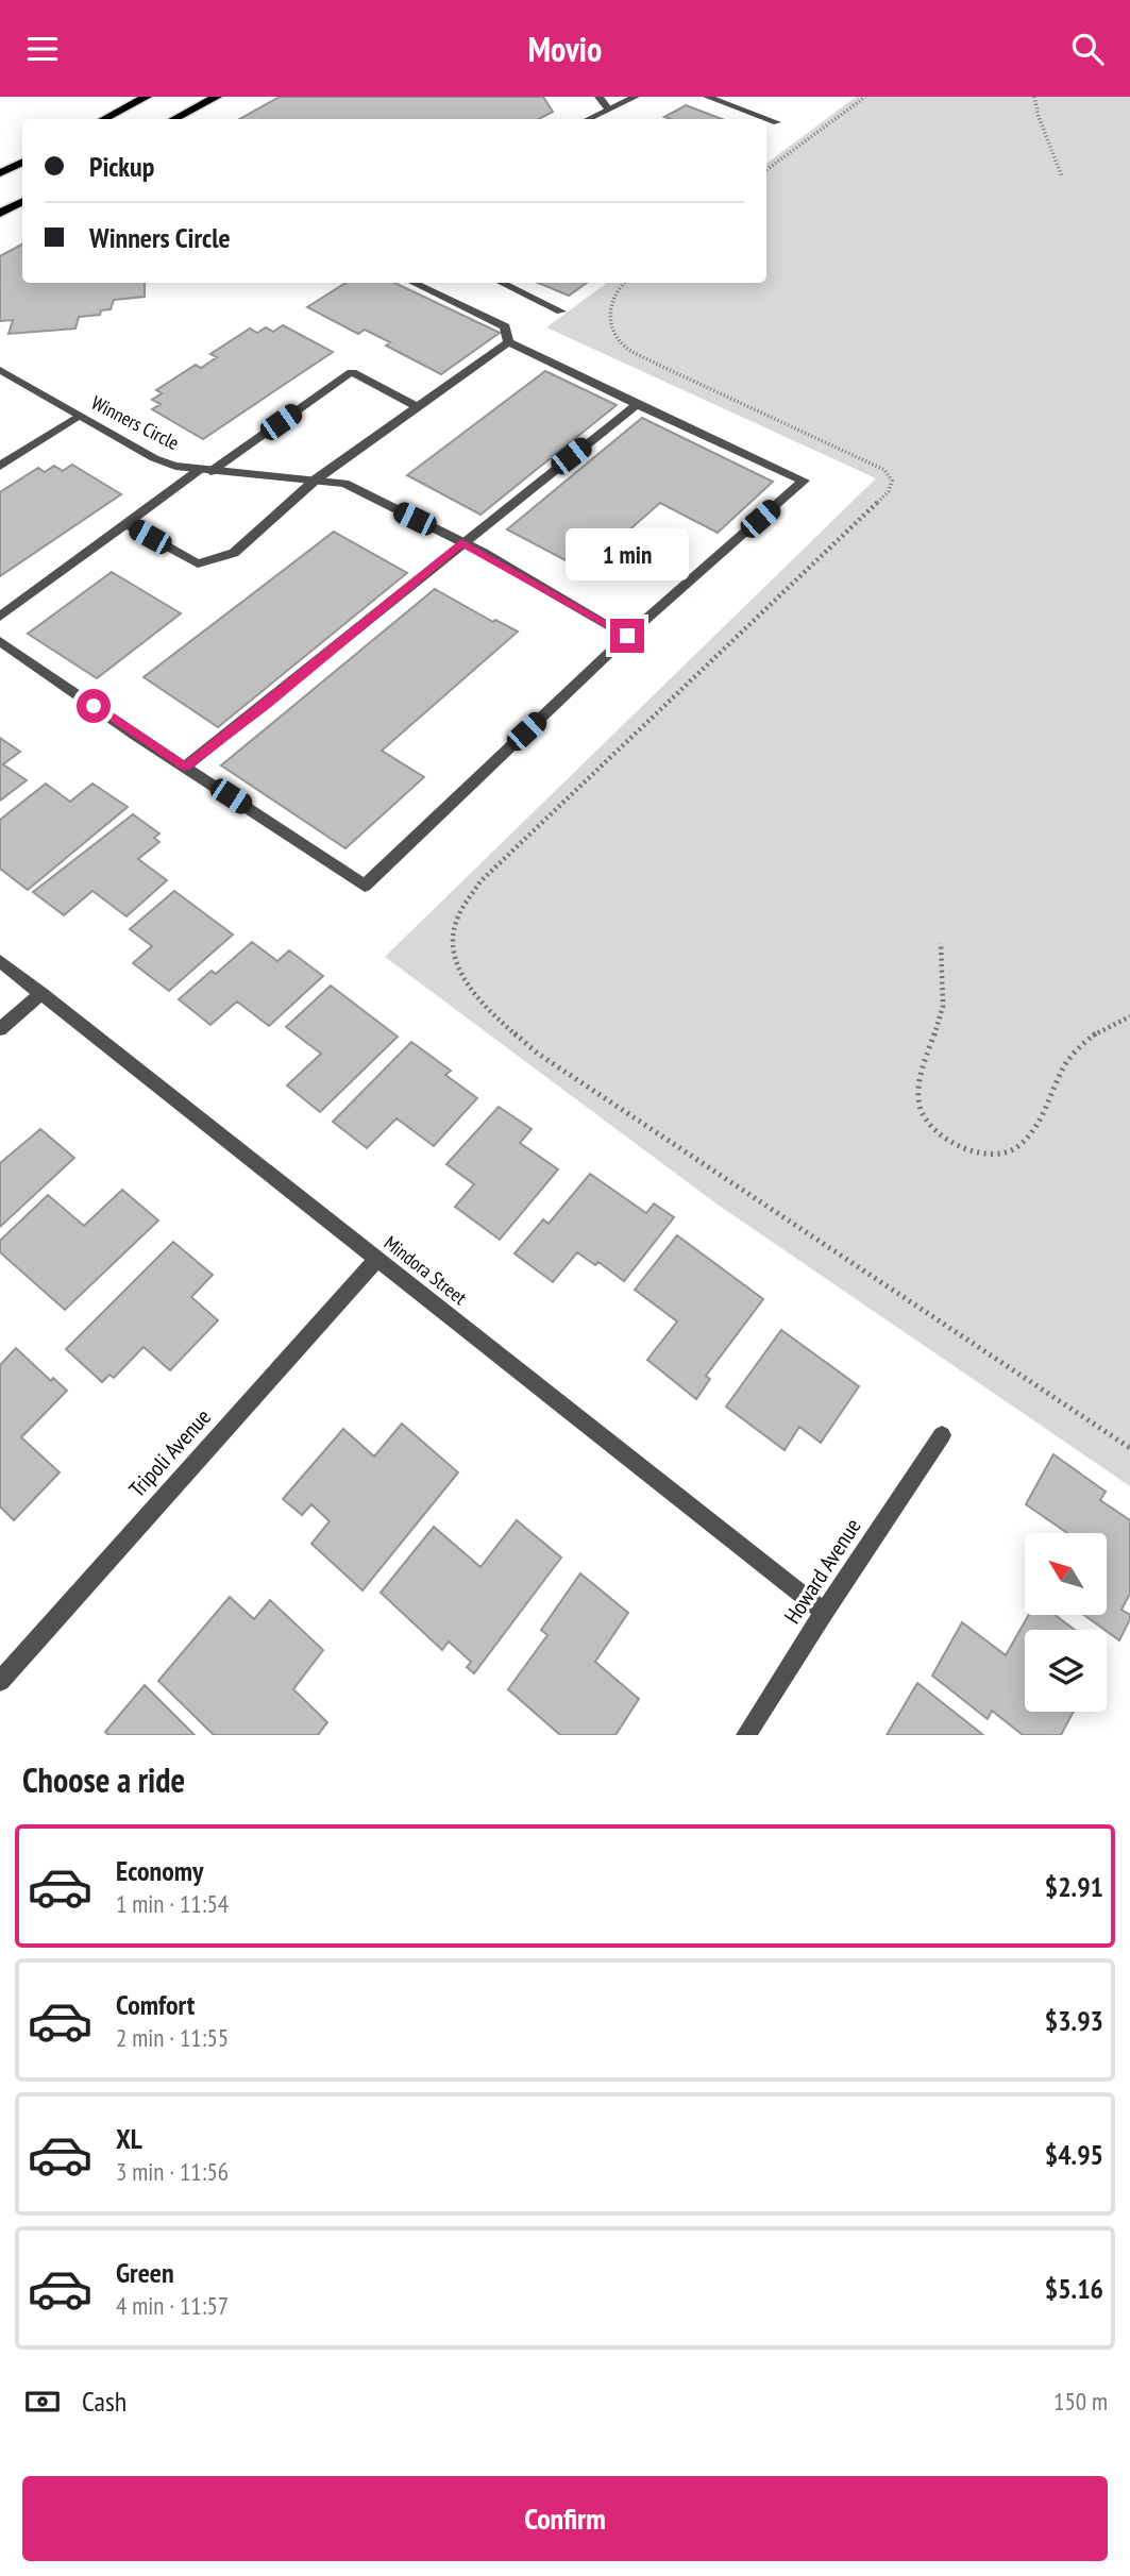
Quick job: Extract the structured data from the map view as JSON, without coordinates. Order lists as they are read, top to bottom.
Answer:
{
  "streets": {
    "street": [
      "Winners Circle",
      "Mindora Street",
      "Tripoli Avenue",
      "Howard Avenue"
    ]
  },
  "crossings": [
    ["Mindora Street", "Tripoli Avenue"],
    ["Mindora Street", "Howard Avenue"]
  ],
  "north": "top left",
  "page": {
    "header": "Movio",
    "banner": ["Pickup", "Winners Circle"],
    "bubble": "1 min",
    "heading": "Choose a ride",
    "list": [
      {
        "name": "Economy",
        "note": "1 min · 11:54",
        "value": "$2.91"
      },
      {
        "name": "Comfort",
        "note": "2 min · 11:55",
        "value": "$3.93"
      },
      {
        "name": "XL",
        "note": "3 min · 11:56",
        "value": "$4.95"
      },
      {
        "name": "Green",
        "note": "4 min · 11:57",
        "value": "$5.16"
      }
    ],
    "pay": ["Cash", "150 m"],
    "buttons": "Confirm"
  }
}
